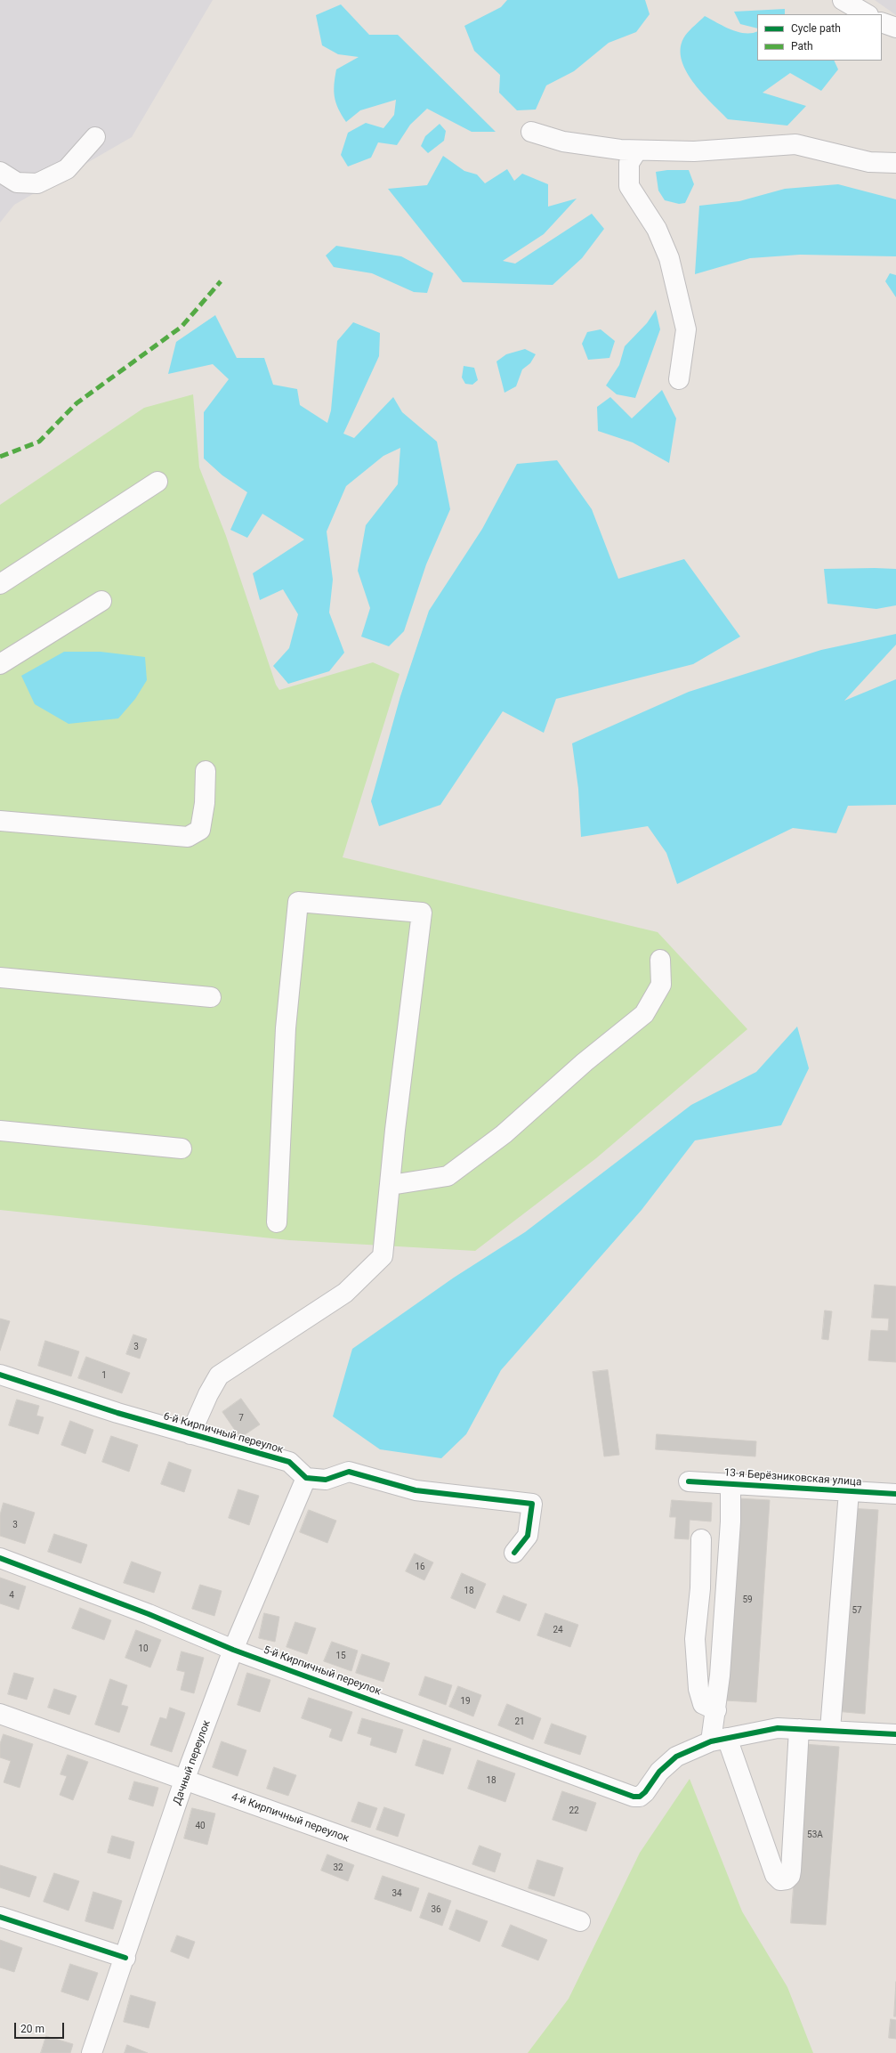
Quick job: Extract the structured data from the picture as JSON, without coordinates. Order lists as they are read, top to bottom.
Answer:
{
  "streets": {
    "street": [
      "6-й Кирпичный переулок",
      "13-я Берёзниковская улица",
      "5-й Кирпичный переулок",
      "Дачный переулок",
      "4-й Кирпичный переулок"
    ]
  },
  "crossings": [
    ["6-й Кирпичный переулок", "Дачный переулок"],
    ["5-й Кирпичный переулок", "Дачный переулок"],
    ["Дачный переулок", "4-й Кирпичный переулок"]
  ],
  "house_numbers": [
    "3",
    "1",
    "7",
    "3",
    "16",
    "18",
    "4",
    "59",
    "57",
    "24",
    "10",
    "15",
    "19",
    "21",
    "18",
    "22",
    "40",
    "53А",
    "32",
    "34",
    "36"
  ],
  "legend": ["Cycle path", "Path"],
  "scale_bar": "20 m"
}
